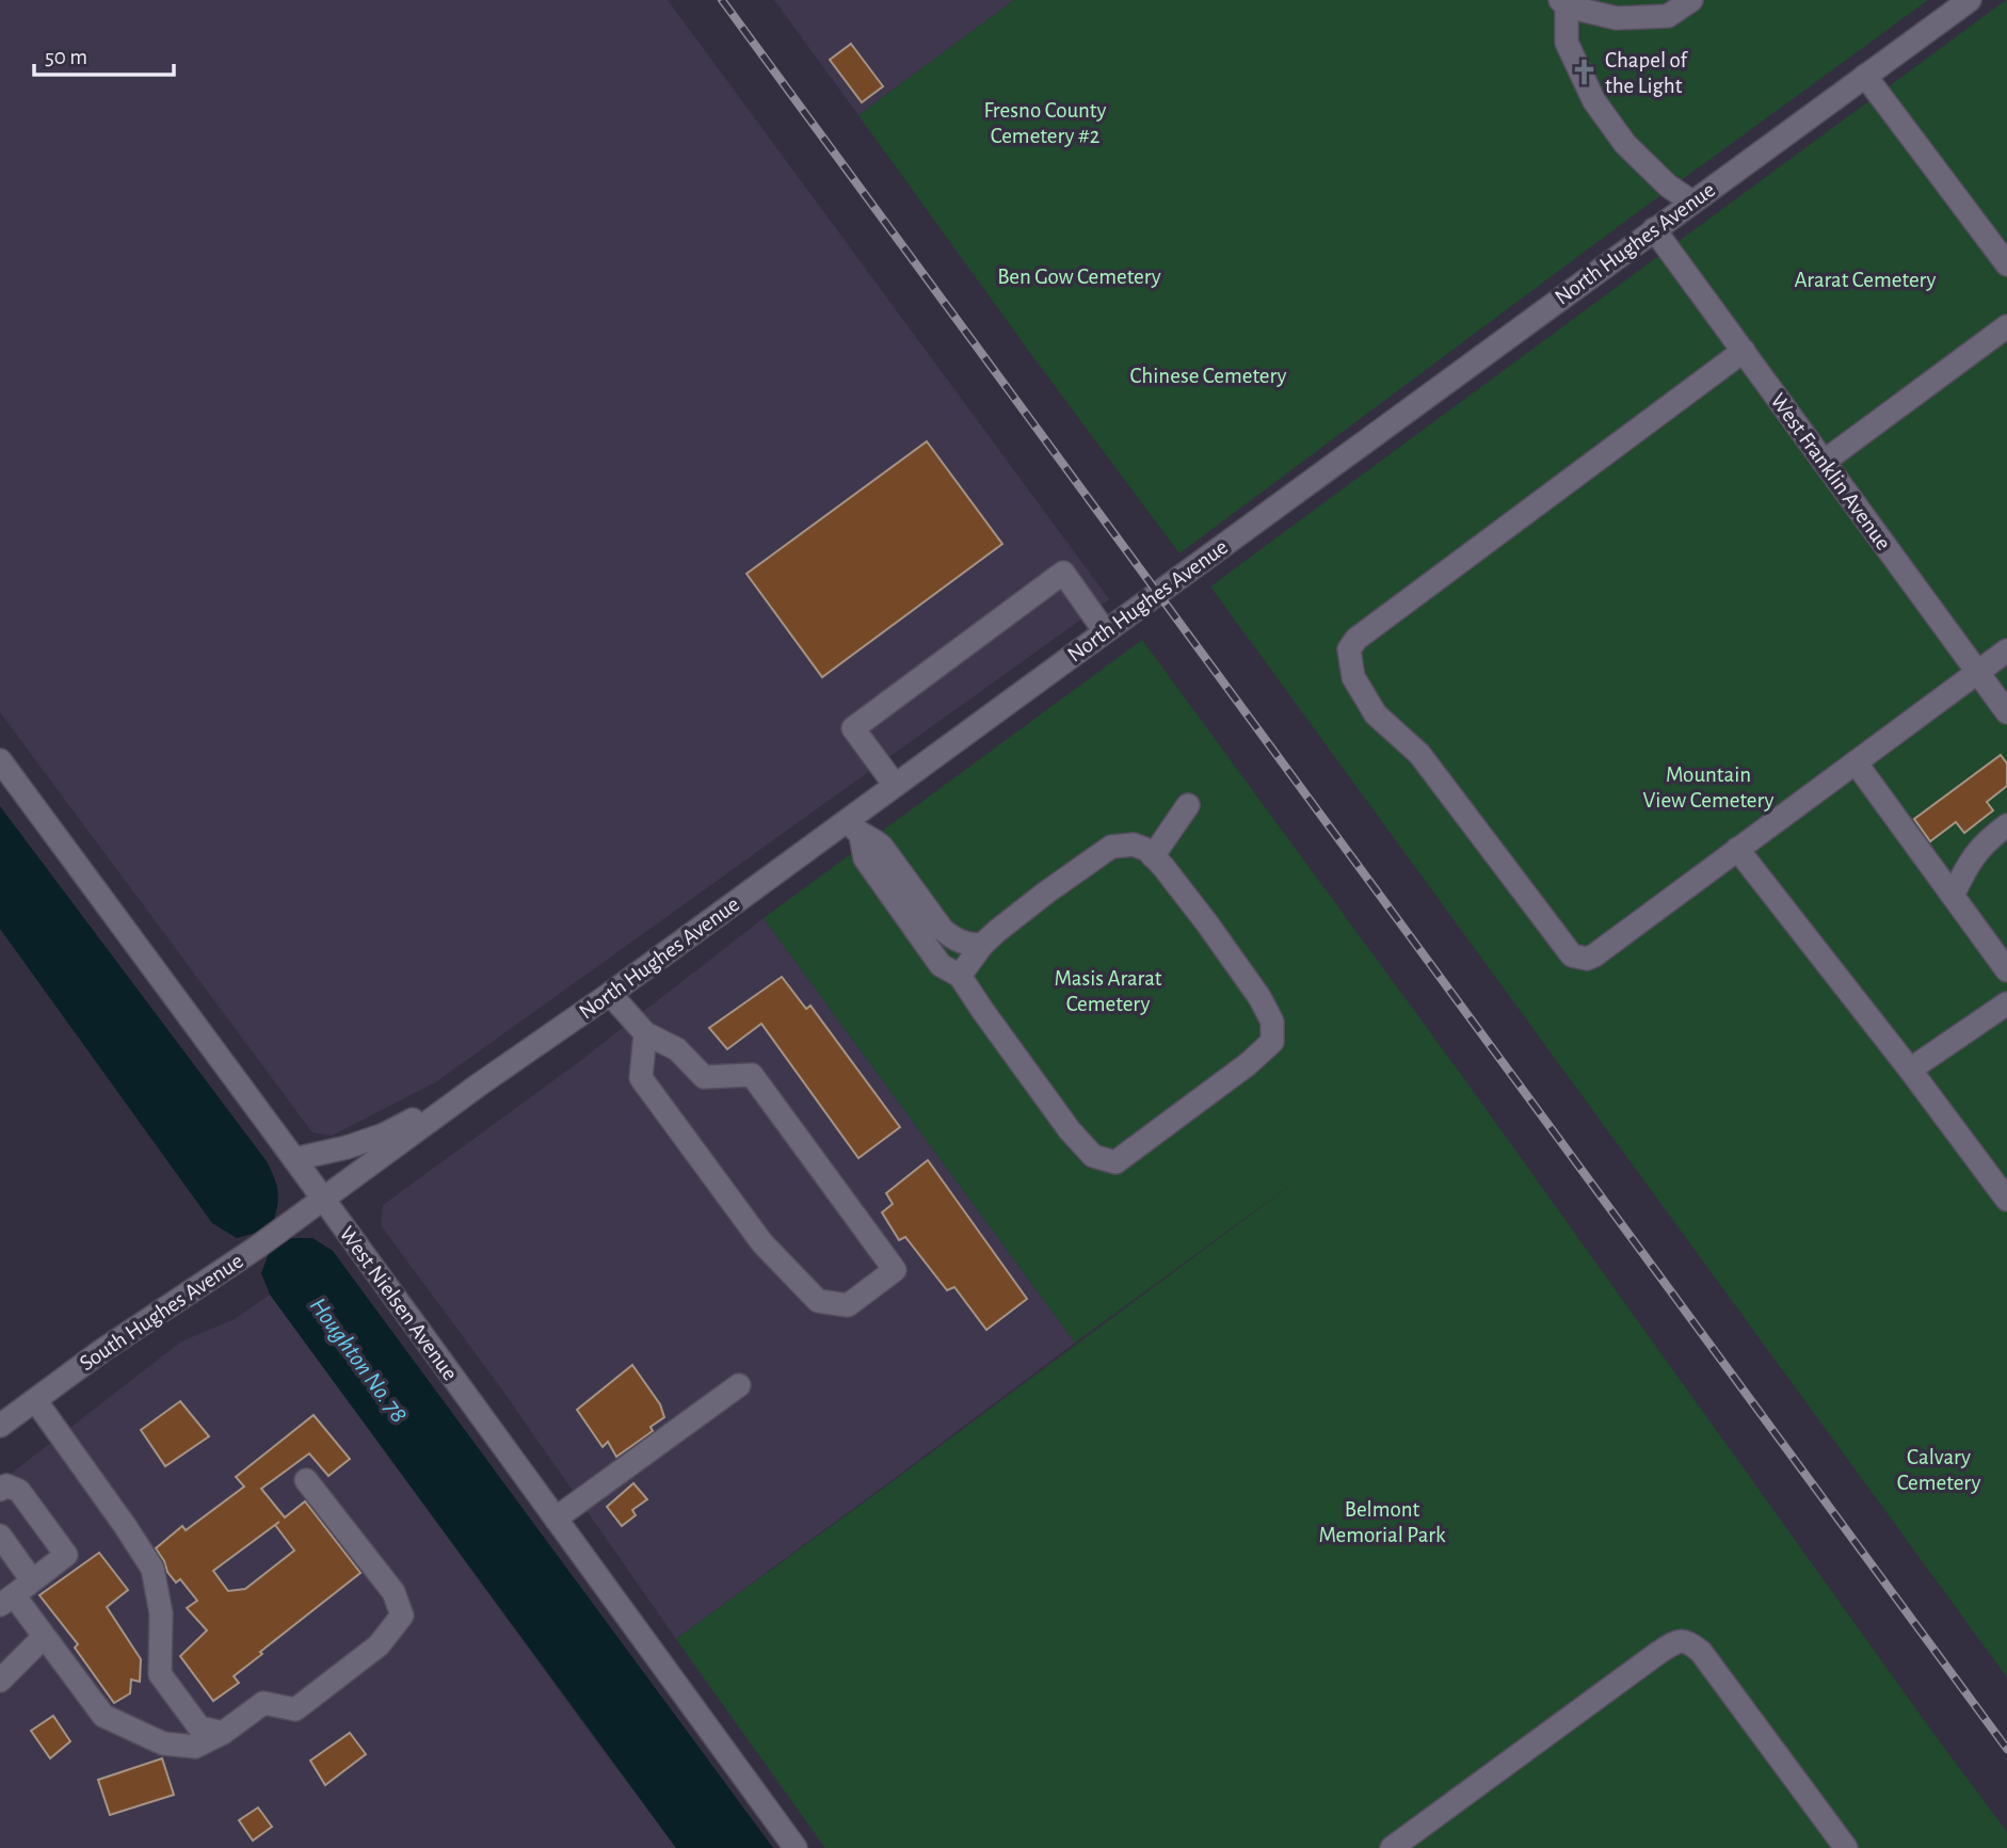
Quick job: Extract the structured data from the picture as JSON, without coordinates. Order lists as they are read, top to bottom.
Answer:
{
  "streets": {
    "street": [
      "North Hughes Avenue",
      "West Franklin Avenue",
      "West Nielsen Avenue",
      "South Hughes Avenue"
    ]
  },
  "crossings": [
    ["North Hughes Avenue", "West Franklin Avenue"],
    ["North Hughes Avenue", "West Nielsen Avenue"],
    ["North Hughes Avenue", "South Hughes Avenue"],
    ["West Nielsen Avenue", "South Hughes Avenue"]
  ],
  "water": ["Houghton No. 78"],
  "parks": [
    "Fresno County Cemetery #2",
    "Ben Gow Cemetery",
    "Ararat Cemetery",
    "Chinese Cemetery",
    "Mountain View Cemetery",
    "Masis Ararat Cemetery",
    "Calvary Cemetery",
    "Belmont Memorial Park"
  ],
  "places": {
    "church": ["Chapel of the Light"]
  },
  "scale_bar": "50 m"
}
